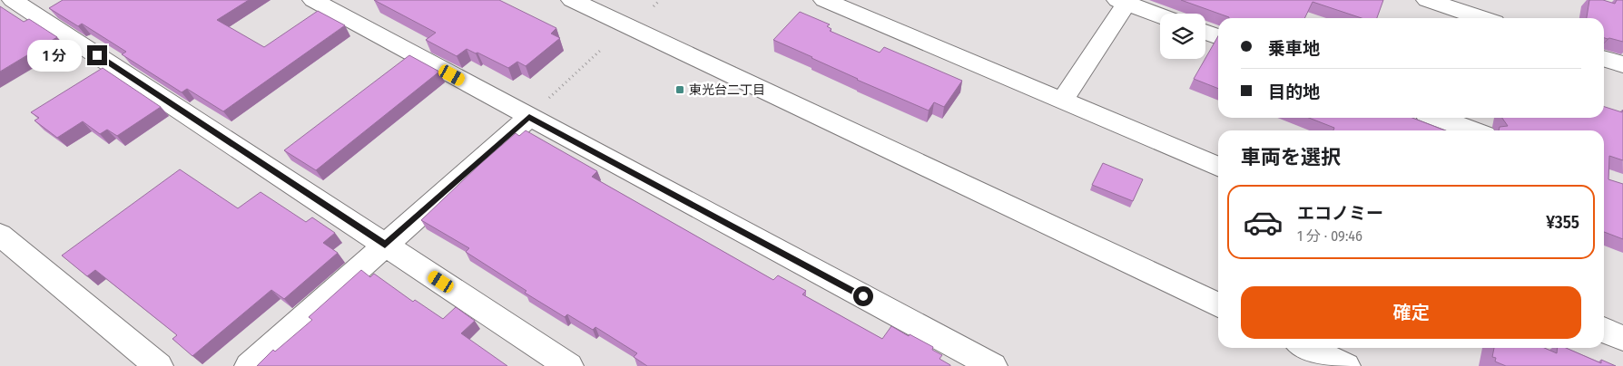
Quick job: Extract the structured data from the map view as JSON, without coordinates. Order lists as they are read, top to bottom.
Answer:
{
  "places": {
    "transit": ["東光台二丁目"]
  },
  "page": {
    "banner": ["乗車地", "目的地"],
    "bubble": "1 分",
    "heading": "車両を選択",
    "list": [
      {
        "name": "エコノミー",
        "note": "1 分 · 09:46",
        "value": "¥355"
      }
    ],
    "buttons": "確定"
  }
}
